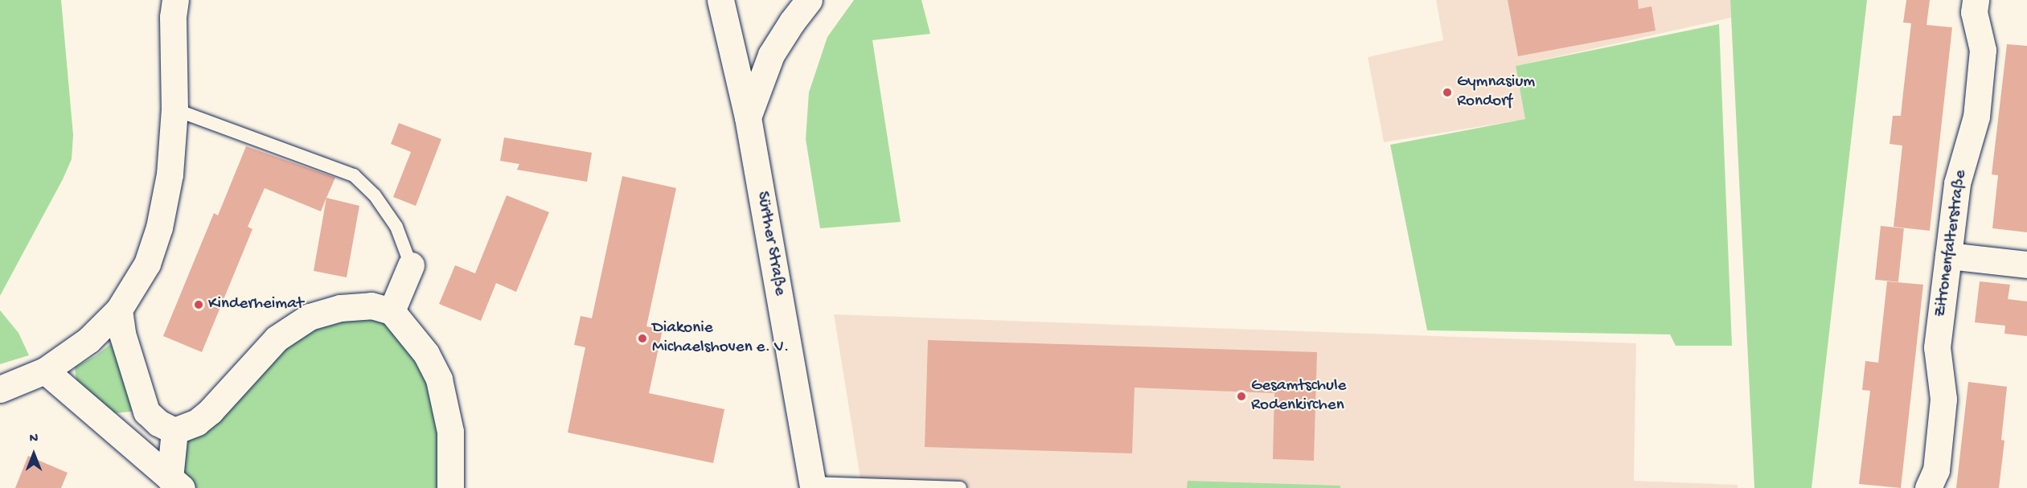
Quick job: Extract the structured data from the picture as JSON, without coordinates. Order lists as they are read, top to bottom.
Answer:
{
  "streets": {
    "street": ["Sürther Straße", "Zitronenfalterstraße"]
  },
  "places": [
    "Gymnasium Rondorf",
    "Kinderheimat",
    "Diakonie Michaelshoven e. V.",
    "Gesamtschule Rodenkirchen"
  ],
  "north": "top"
}
